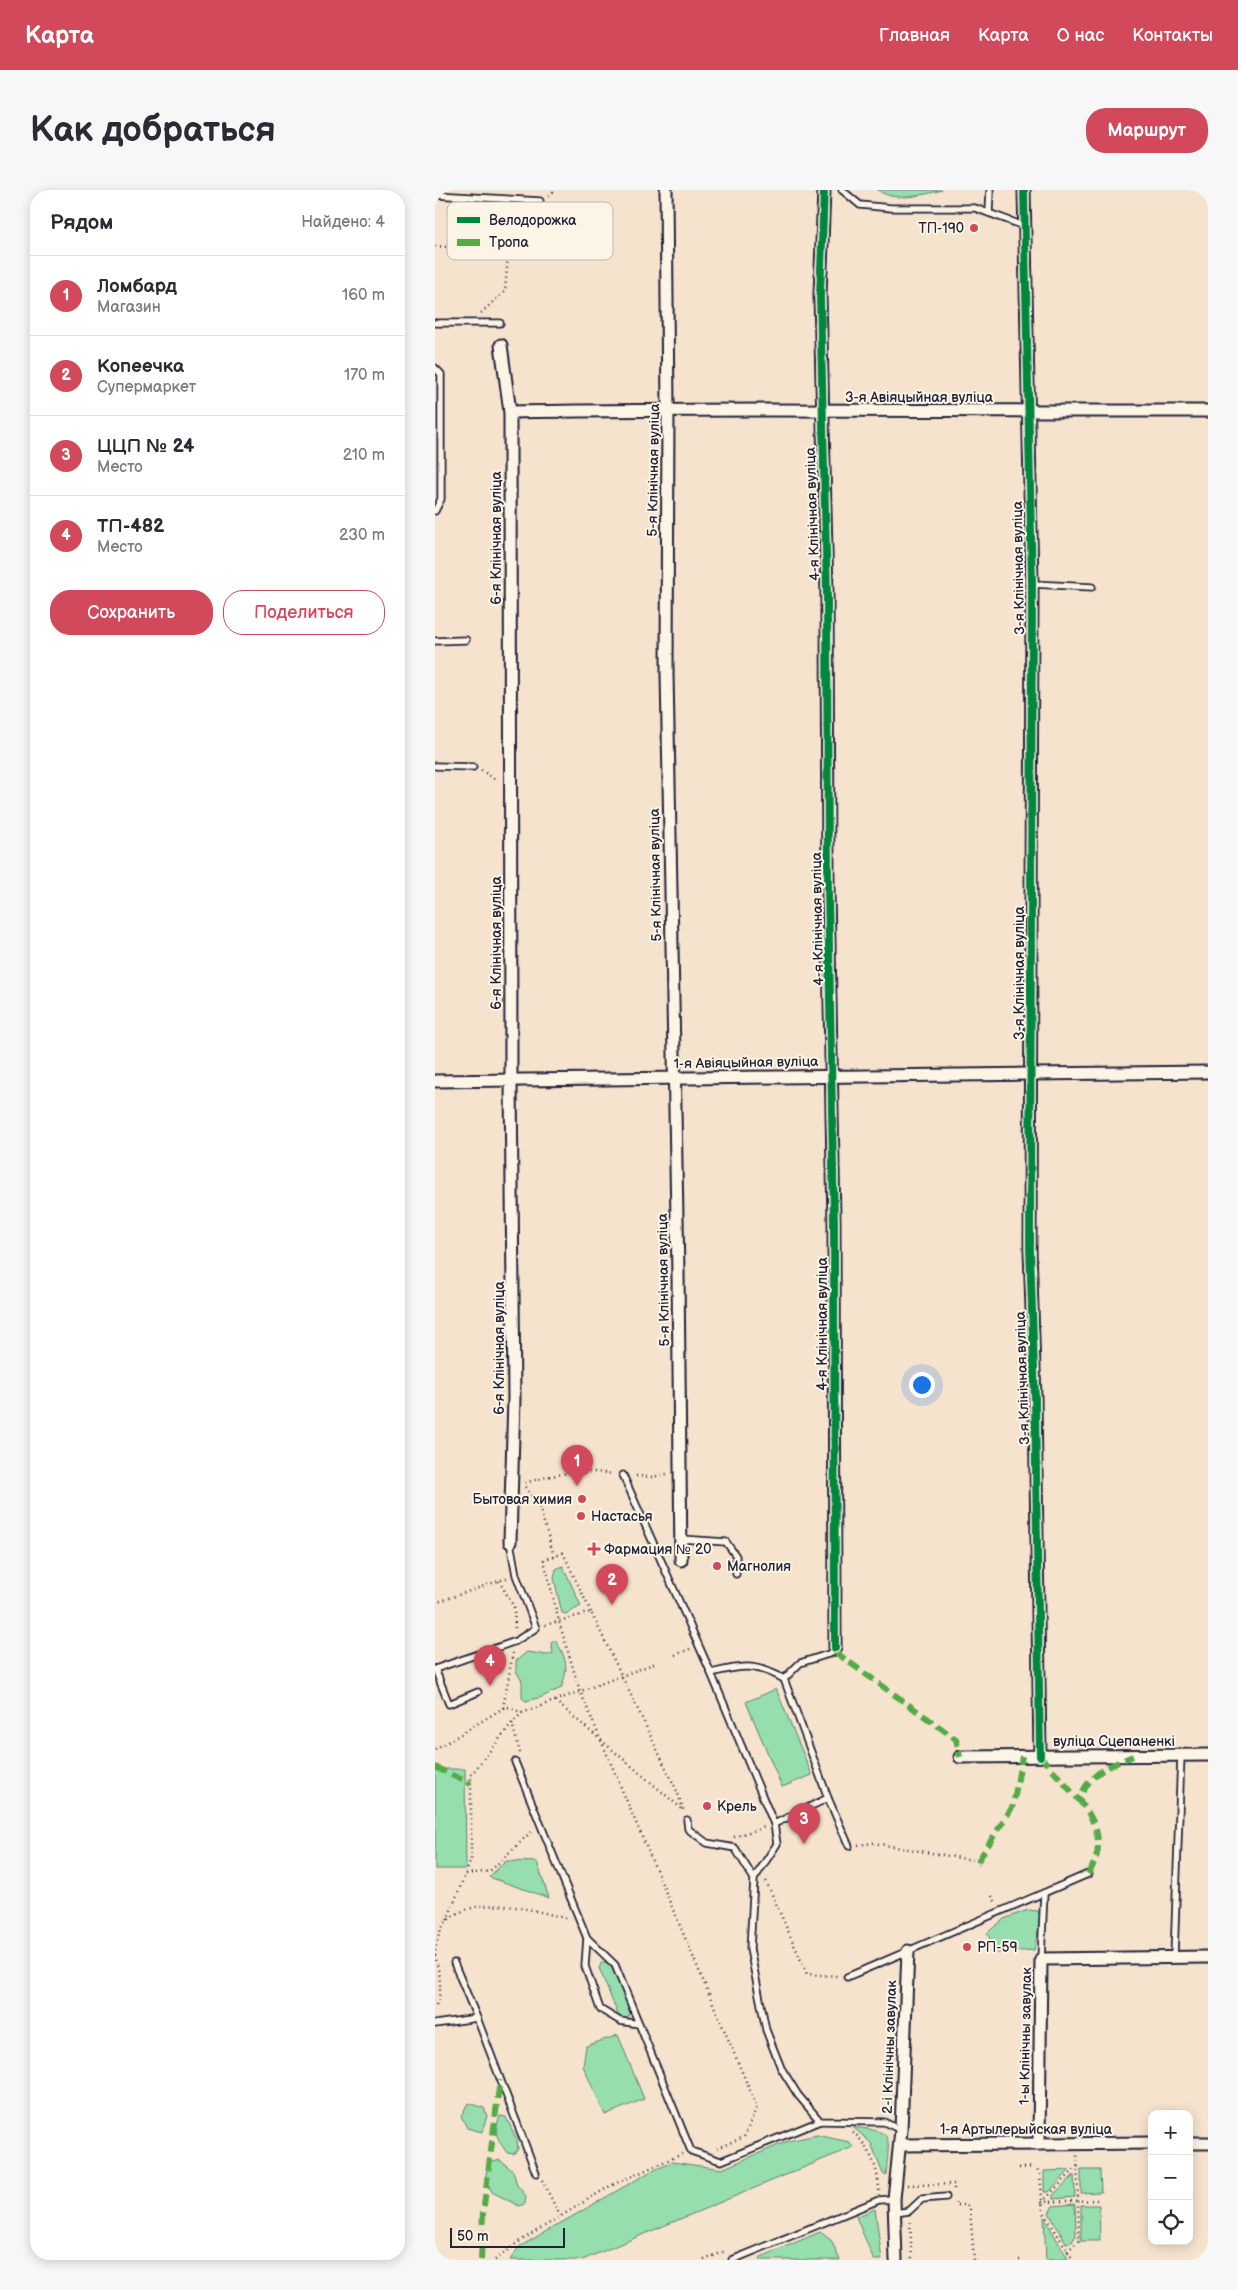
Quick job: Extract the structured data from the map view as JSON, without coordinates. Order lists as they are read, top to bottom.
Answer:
{
  "streets": {
    "street": [
      "3-я Авіяцыйная вуліца",
      "5-я Клінічная вуліца",
      "4-я Клінічная вуліца",
      "6-я Клінічная вуліца",
      "3-я Клінічная вуліца",
      "1-я Авіяцыйная вуліца",
      "вуліца Сцепаненкі",
      "1-ы Клінічны завулак",
      "2-і Клінічны завулак",
      "1-я Артылерыйская вуліца"
    ]
  },
  "crossings": [
    ["3-я Авіяцыйная вуліца", "5-я Клінічная вуліца"],
    ["3-я Авіяцыйная вуліца", "4-я Клінічная вуліца"],
    ["3-я Авіяцыйная вуліца", "6-я Клінічная вуліца"],
    ["3-я Авіяцыйная вуліца", "3-я Клінічная вуліца"],
    ["5-я Клінічная вуліца", "1-я Авіяцыйная вуліца"],
    ["4-я Клінічная вуліца", "1-я Авіяцыйная вуліца"],
    ["6-я Клінічная вуліца", "1-я Авіяцыйная вуліца"],
    ["3-я Клінічная вуліца", "1-я Авіяцыйная вуліца"],
    ["3-я Клінічная вуліца", "вуліца Сцепаненкі"],
    ["1-ы Клінічны завулак", "1-я Артылерыйская вуліца"],
    ["2-і Клінічны завулак", "1-я Артылерыйская вуліца"]
  ],
  "places": {
    "other": [
      "ТП-190",
      "Бытовая химия",
      "Настасья",
      "Магнолия",
      "Крель",
      "РП-59"
    ],
    "health": ["Фармация № 20"]
  },
  "legend": ["Велодорожка", "Тропа"],
  "scale_bar": "50 m",
  "page": {
    "header": "Карта",
    "nav": [
      "Главная",
      "Карта",
      "О нас",
      "Контакты"
    ],
    "buttons": [
      "Маршрут",
      ["Сохранить", "Поделиться"]
    ],
    "title": "Как добраться",
    "heading": ["Рядом", "Найдено: 4"],
    "list": [
      {
        "mark": "1",
        "name": "Ломбард",
        "note": "Магазин",
        "value": "160 m"
      },
      {
        "mark": "2",
        "name": "Копеечка",
        "note": "Супермаркет",
        "value": "170 m"
      },
      {
        "mark": "3",
        "name": "ЦЦП № 24",
        "note": "Место",
        "value": "210 m"
      },
      {
        "mark": "4",
        "name": "ТП-482",
        "note": "Место",
        "value": "230 m"
      }
    ],
    "pins": [
      "1",
      "2",
      "4",
      "3"
    ],
    "map_buttons": ["+", "−"],
    "scale": "50 m"
  }
}
